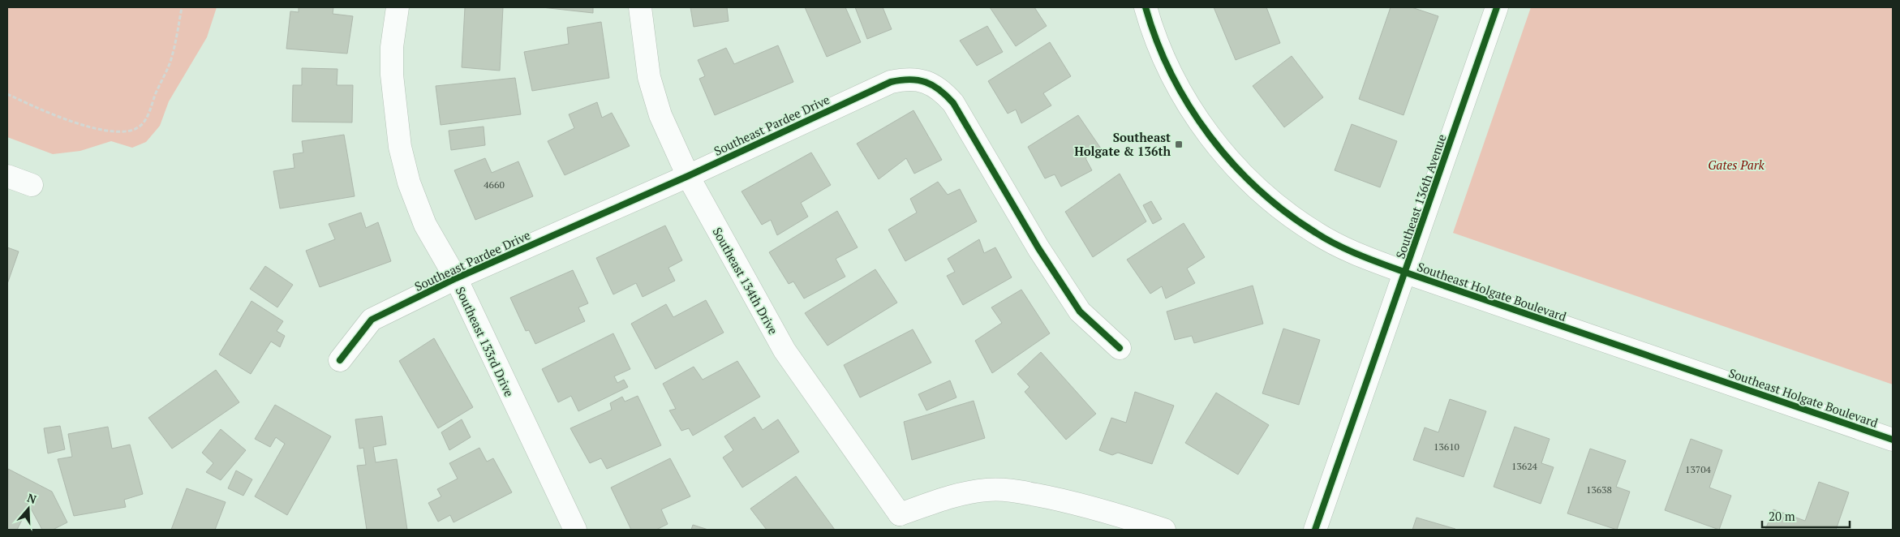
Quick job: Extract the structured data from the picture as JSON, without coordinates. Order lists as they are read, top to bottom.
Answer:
{
  "streets": {
    "street": [
      "Southeast Pardee Drive",
      "Southeast 136th Avenue",
      "Southeast 134th Drive",
      "Southeast Holgate Boulevard",
      "Southeast 133rd Drive"
    ]
  },
  "crossings": [
    ["Southeast Pardee Drive", "Southeast 134th Drive"],
    ["Southeast Pardee Drive", "Southeast 133rd Drive"],
    ["Southeast 136th Avenue", "Southeast Holgate Boulevard"]
  ],
  "parks": ["Gates Park"],
  "places": {
    "transit": ["Southeast Holgate & 136th"]
  },
  "house_numbers": [
    "4660",
    "13610",
    "13624",
    "13704",
    "13638"
  ],
  "scale_bar": "20 m",
  "north": "top"
}
